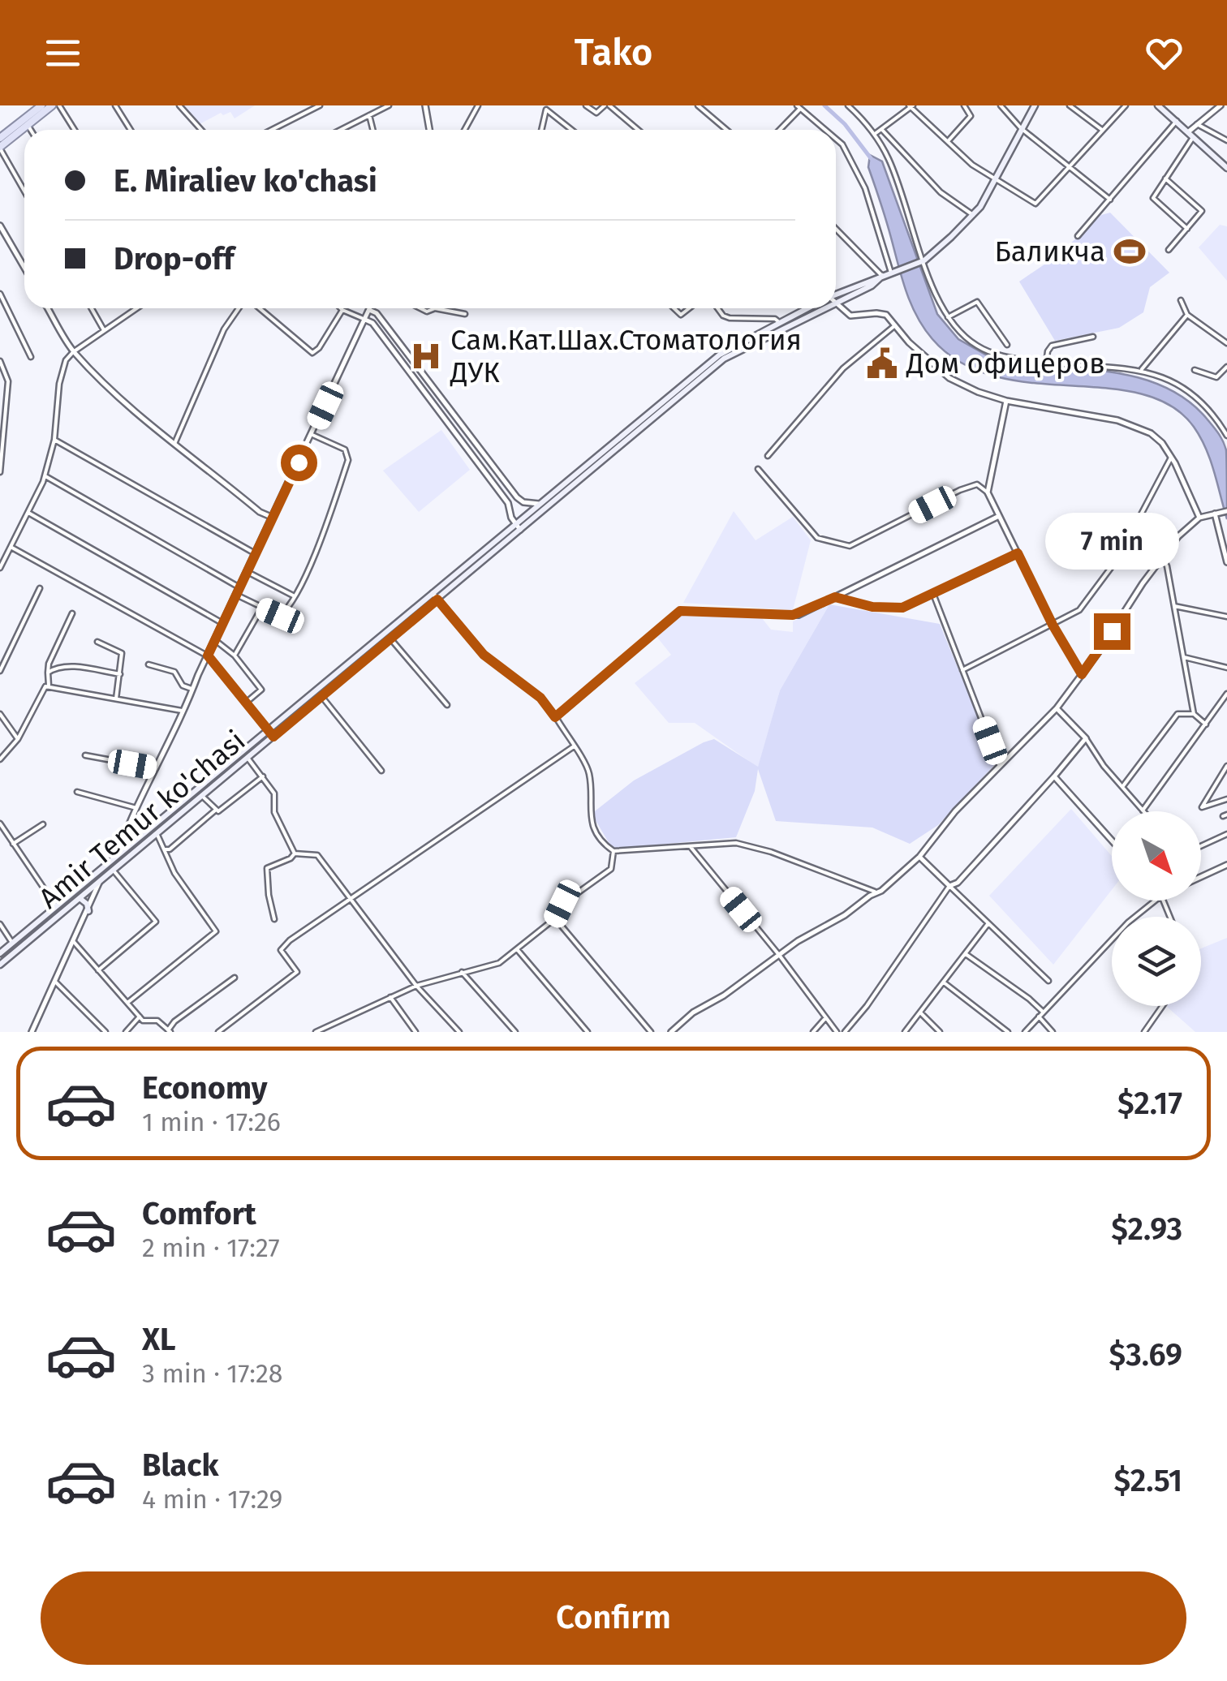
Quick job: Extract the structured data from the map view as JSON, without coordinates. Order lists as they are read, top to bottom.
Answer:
{
  "streets": {
    "main road": ["Amir Temur ko'chasi"]
  },
  "places": {
    "sports": ["Баликча"],
    "hospital": ["Сам.Кат.Шах.Стоматология ДУК"],
    "public building": ["Дом офицеров"]
  },
  "north": "bottom right",
  "page": {
    "header": "Tako",
    "banner": ["E. Miraliev ko'chasi", "Drop-off"],
    "bubble": "7 min",
    "list": [
      {
        "name": "Economy",
        "note": "1 min · 17:26",
        "value": "$2.17"
      },
      {
        "name": "Comfort",
        "note": "2 min · 17:27",
        "value": "$2.93"
      },
      {
        "name": "XL",
        "note": "3 min · 17:28",
        "value": "$3.69"
      },
      {
        "name": "Black",
        "note": "4 min · 17:29",
        "value": "$2.51"
      }
    ],
    "buttons": "Confirm"
  }
}
